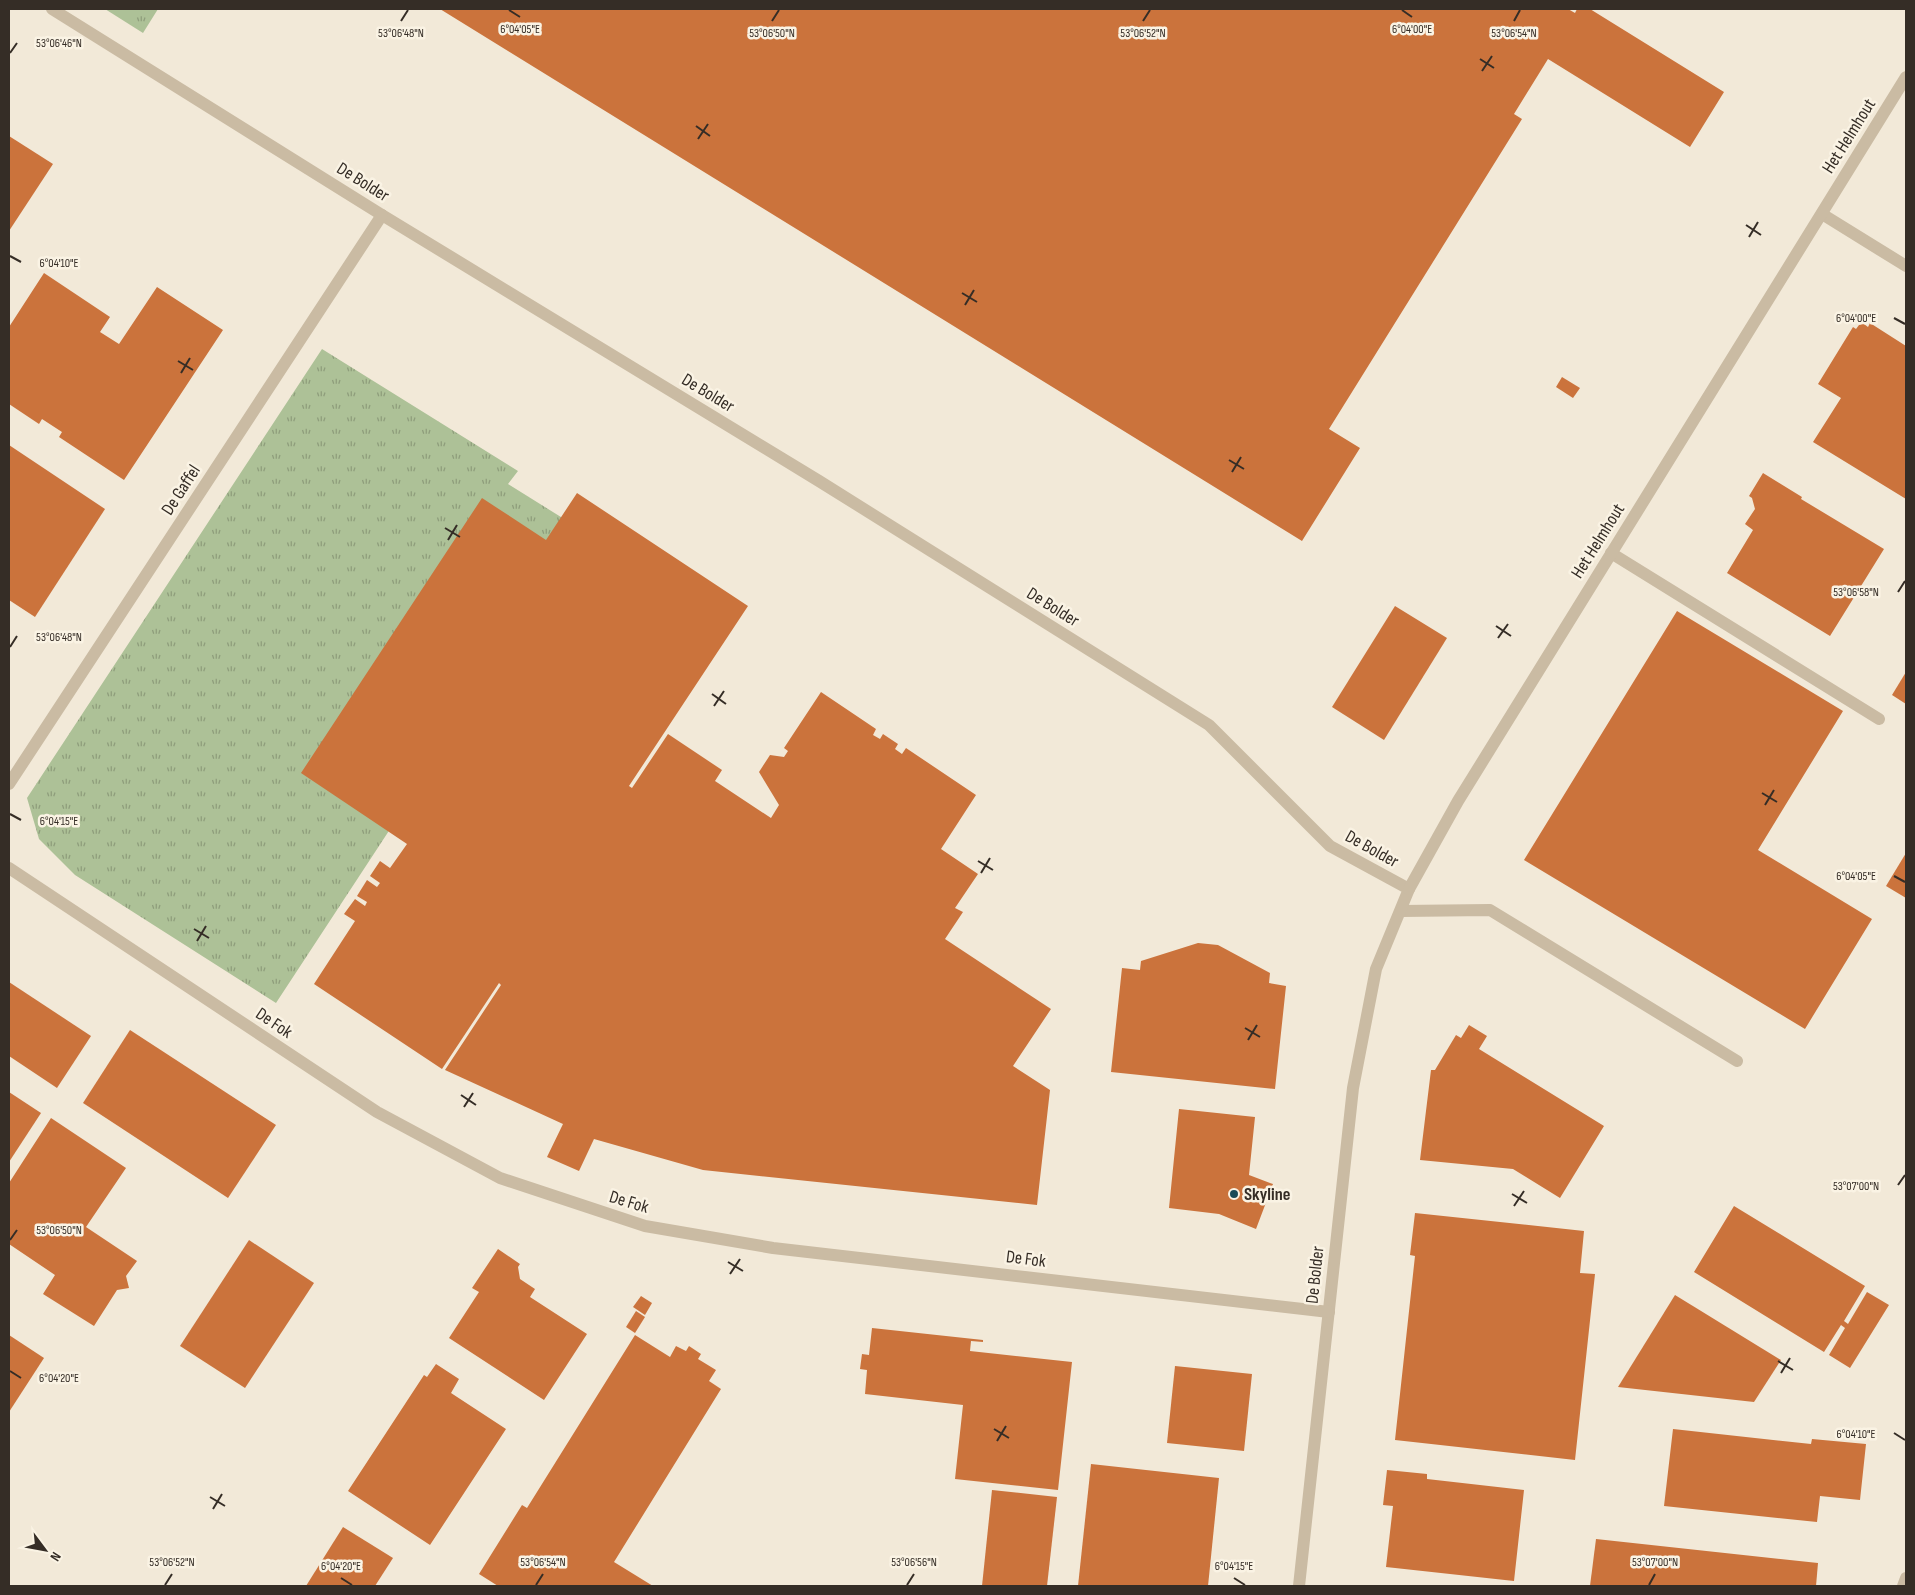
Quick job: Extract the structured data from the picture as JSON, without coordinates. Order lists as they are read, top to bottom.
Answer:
{
  "streets": {
    "street": [
      "Het Helmhout",
      "De Bolder",
      "De Gaffel",
      "De Fok"
    ]
  },
  "crossings": [
    ["Het Helmhout", "De Bolder"],
    ["De Bolder", "De Gaffel"],
    ["De Bolder", "De Fok"]
  ],
  "places": ["Skyline"],
  "north": "bottom right",
  "coordinates": [
    "6°04'05\"E",
    "6°04'00\"E",
    "53°06'48\"N",
    "53°06'50\"N",
    "53°06'52\"N",
    "53°06'54\"N",
    "53°06'46\"N",
    "6°04'10\"E",
    "53°06'58\"N",
    "6°04'15\"E",
    "53°07'00\"N",
    "6°04'20\"E",
    "53°06'56\"N"
  ]
}
